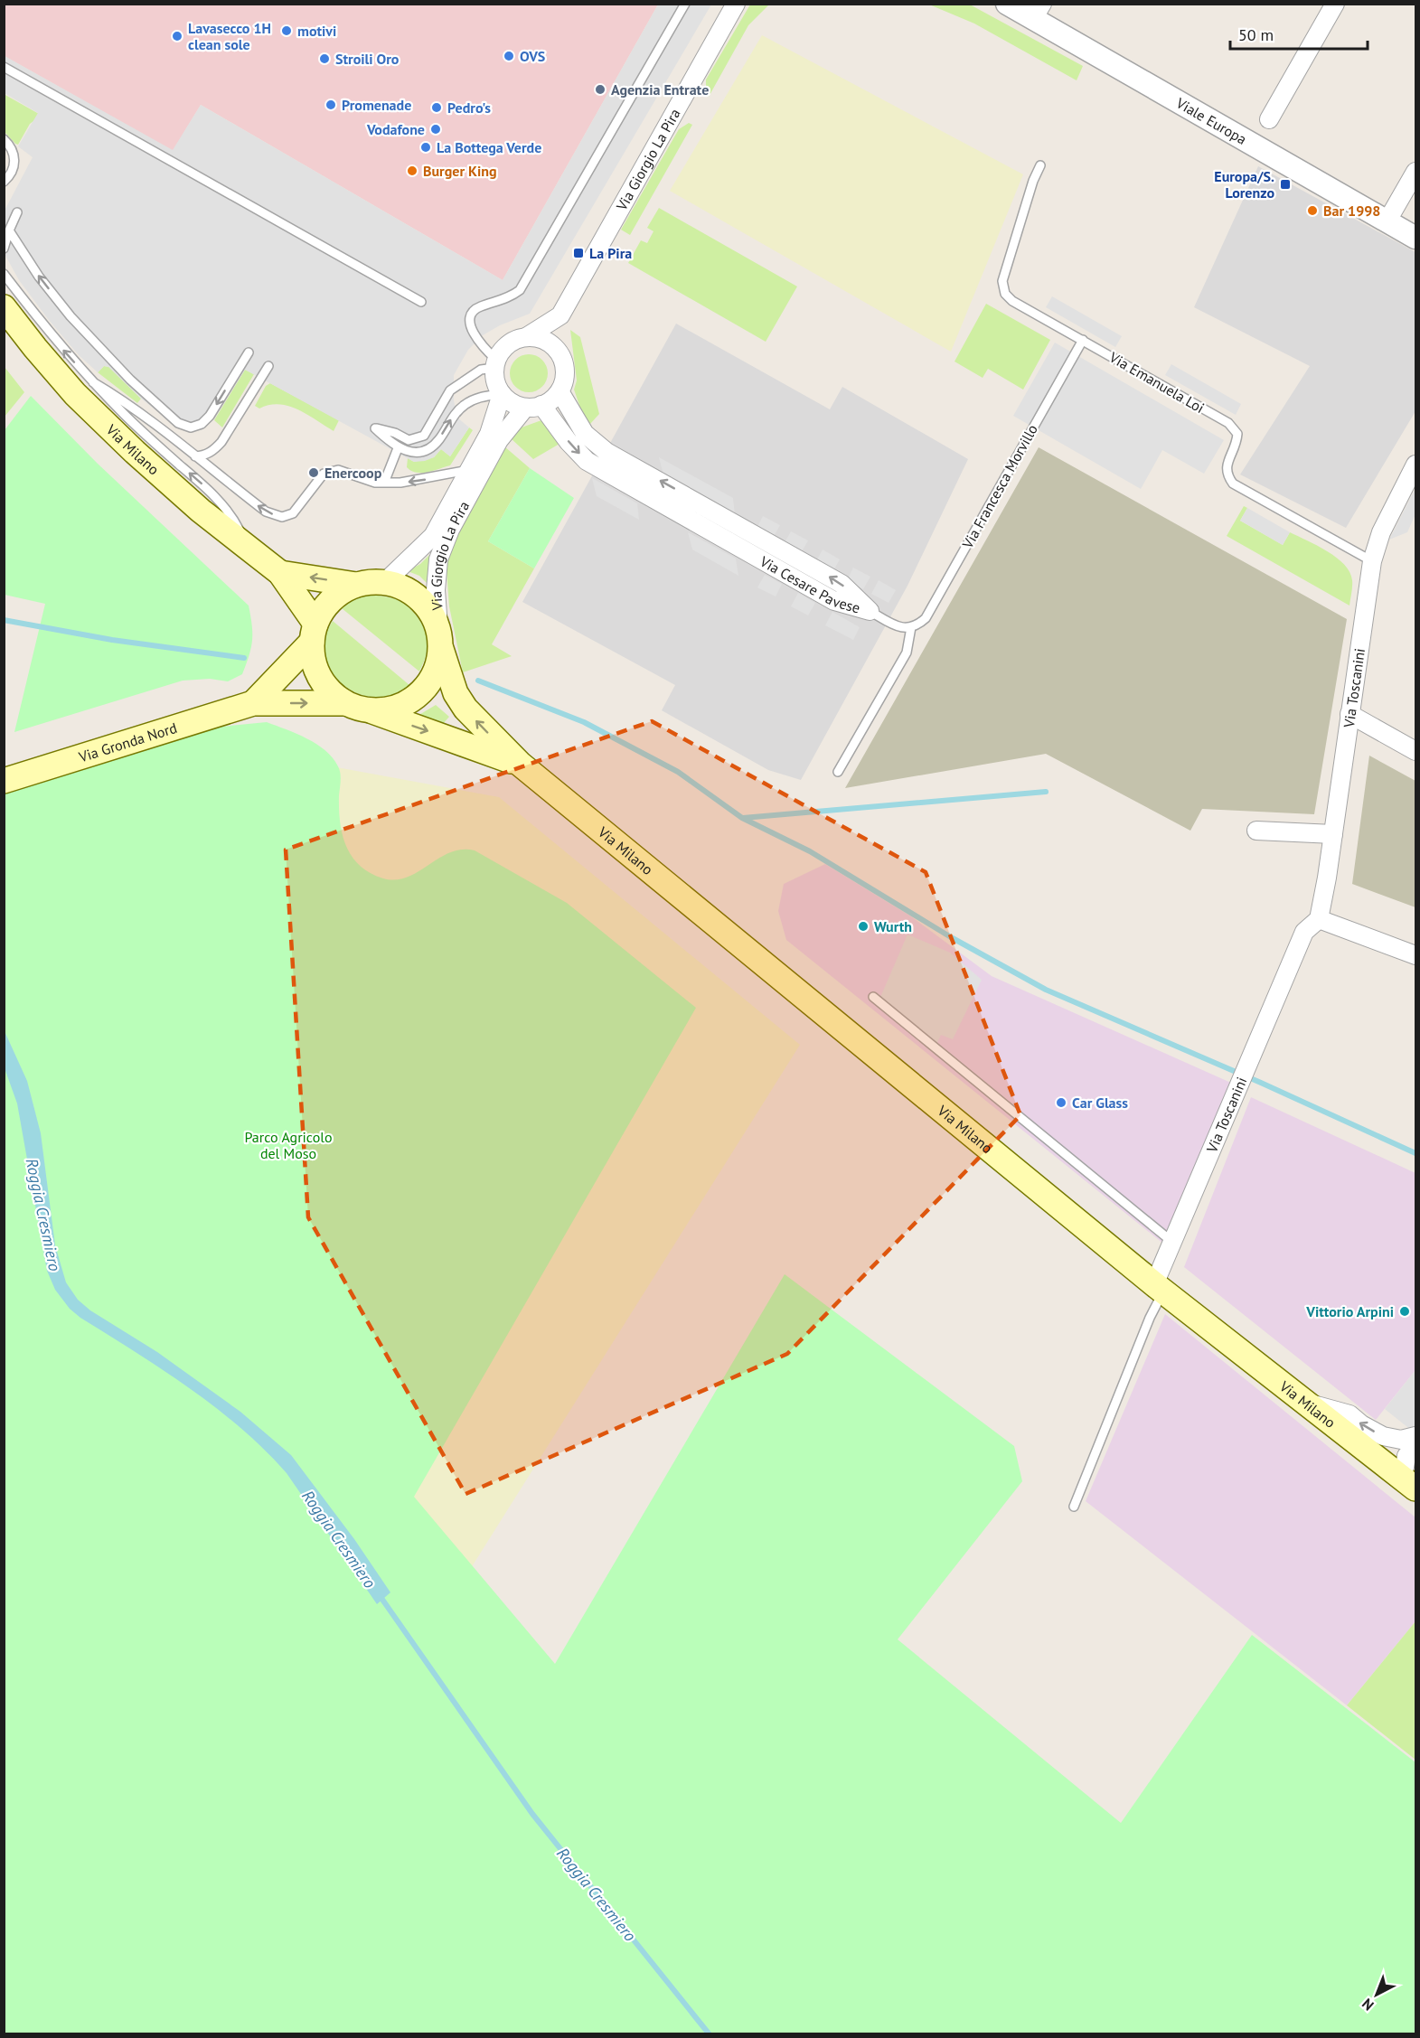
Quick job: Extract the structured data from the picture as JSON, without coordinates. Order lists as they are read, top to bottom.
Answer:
{
  "streets": {
    "main road": ["Via Milano", "Via Gronda Nord"],
    "street": [
      "Viale Europa",
      "Via Giorgio La Pira",
      "Via Cesare Pavese",
      "Via Toscanini"
    ],
    "lane": ["Via Emanuela Loi", "Via Francesca Morvillo"]
  },
  "crossings": [
    ["Via Giorgio La Pira", "Via Milano"],
    ["Via Giorgio La Pira", "Via Cesare Pavese"],
    ["Via Giorgio La Pira", "Via Gronda Nord"],
    ["Via Emanuela Loi", "Via Francesca Morvillo"],
    ["Via Emanuela Loi", "Via Toscanini"],
    ["Via Milano", "Via Toscanini"],
    ["Via Milano", "Via Gronda Nord"]
  ],
  "water": ["Roggia Cresmiero"],
  "parks": ["Parco Agricolo del Moso"],
  "places": {
    "other": [
      "motivi",
      "Lavasecco 1H clean sole",
      "OVS",
      "Stroili Oro",
      "Agenzia Entrate",
      "Promenade",
      "Pedro's",
      "Vodafone",
      "La Bottega Verde",
      "Burger King",
      "Bar 1998",
      "Enercoop",
      "Wurth",
      "Car Glass",
      "Vittorio Arpini"
    ],
    "transit": ["Europa/S. Lorenzo", "La Pira"]
  },
  "scale_bar": "50 m",
  "north": "bottom left"
}
